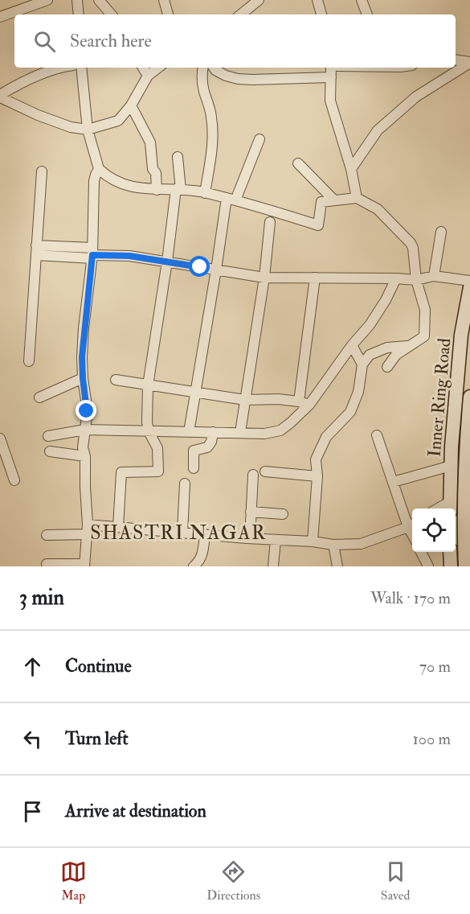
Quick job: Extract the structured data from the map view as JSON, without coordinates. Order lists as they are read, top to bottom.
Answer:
{
  "streets": {
    "main road": ["Inner Ring Road"]
  },
  "districts": ["SHASTRI NAGAR"],
  "page": {
    "search": "Search here",
    "heading": ["3 min", "Walk · 170 m"],
    "list": [
      ["Continue", "70 m"],
      ["Turn left", "100 m"],
      "Arrive at destination"
    ],
    "nav": ["Map", "Directions", "Saved"]
  }
}
